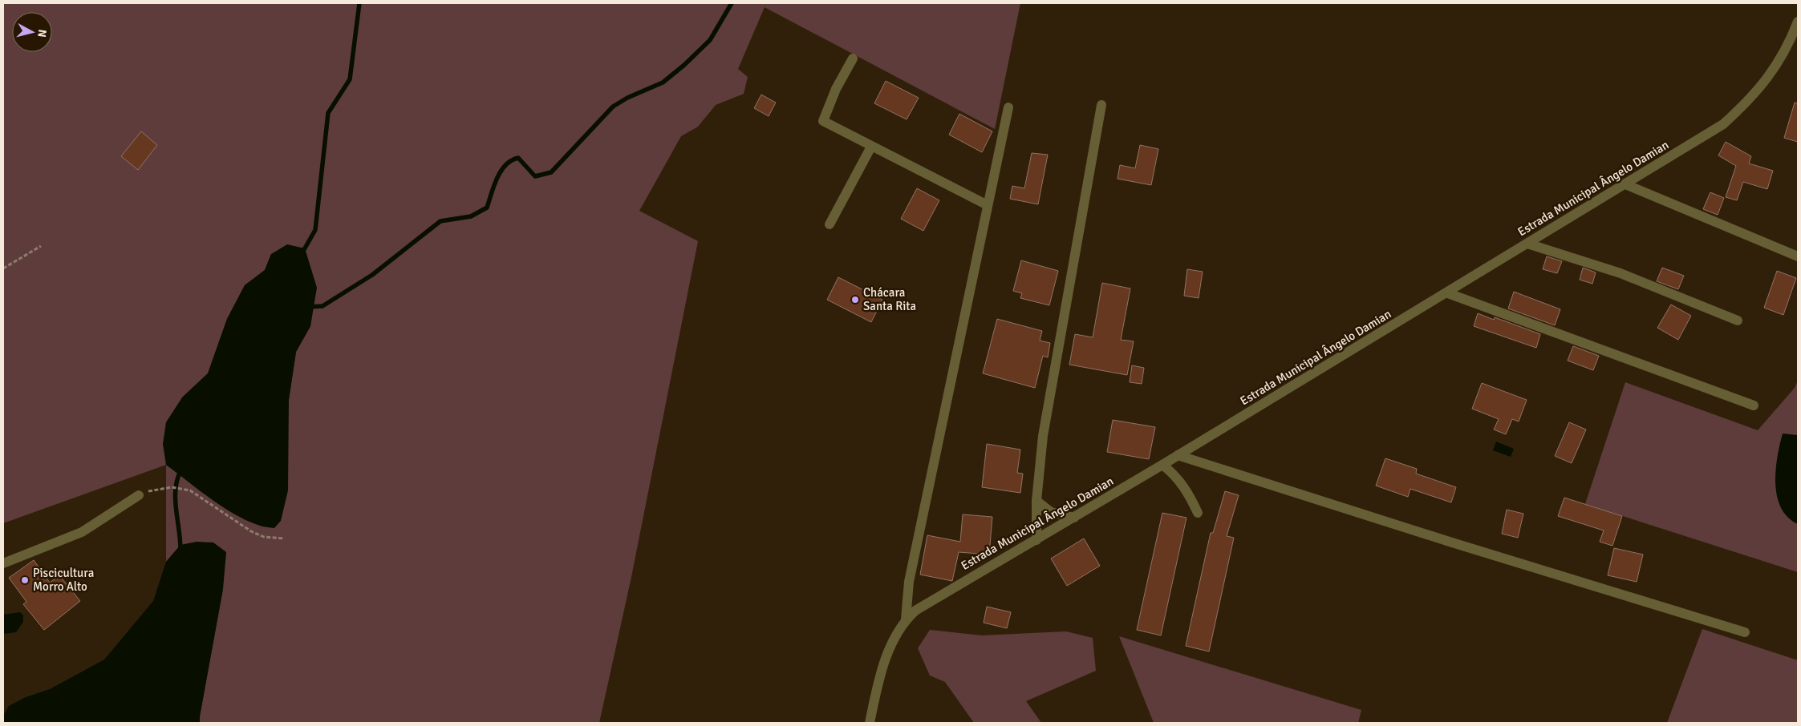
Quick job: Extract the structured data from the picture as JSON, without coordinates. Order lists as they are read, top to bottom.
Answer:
{
  "streets": {
    "street": ["Estrada Municipal Ângelo Damian"]
  },
  "places": ["Chácara Santa Rita", "Piscicultura Morro Alto"],
  "north": "right"
}
